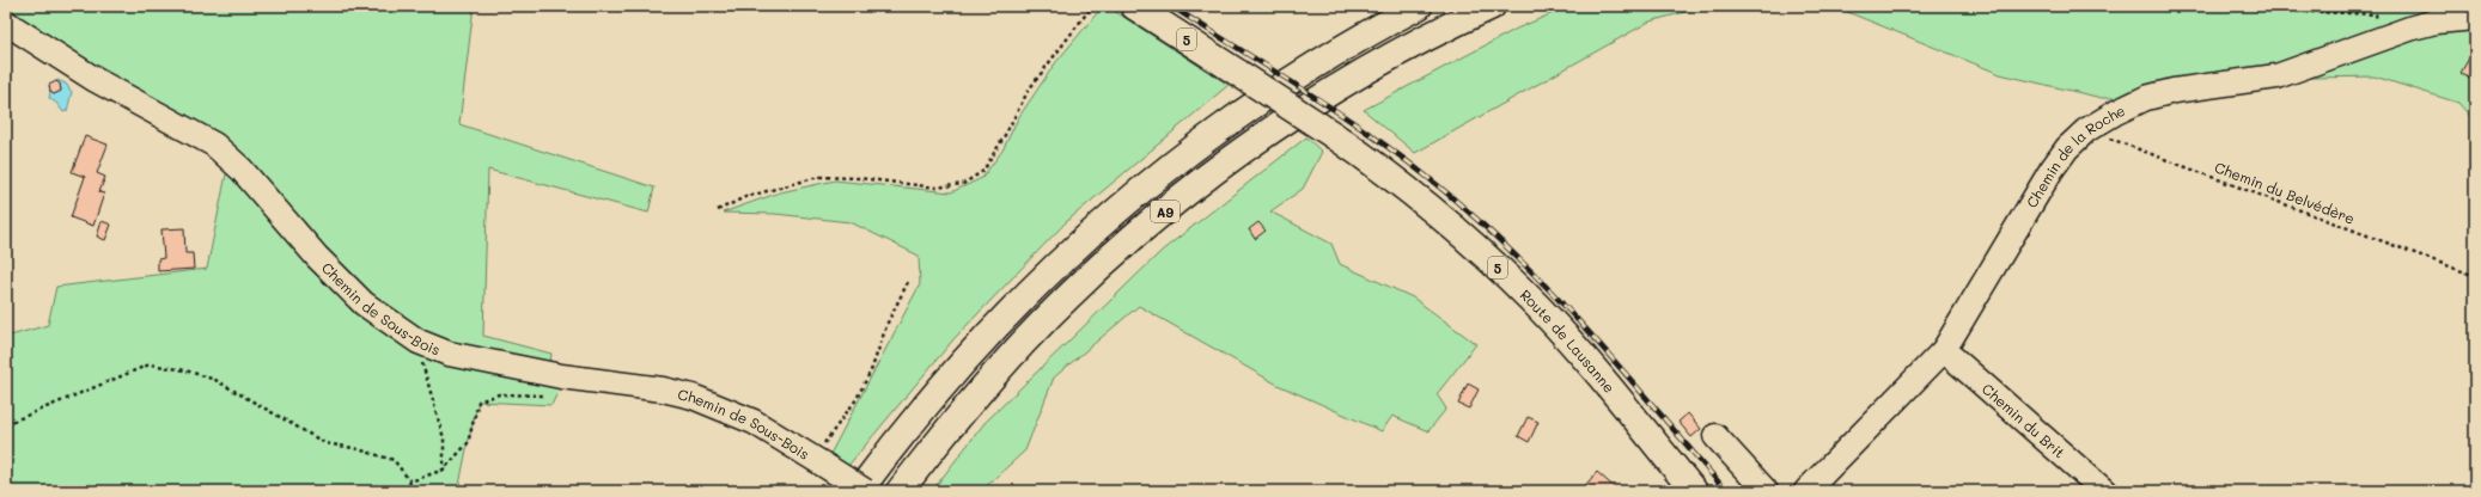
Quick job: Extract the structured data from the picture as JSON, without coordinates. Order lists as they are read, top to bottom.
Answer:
{
  "streets": {
    "main road": ["5", "A9", "Route de Lausanne"],
    "street": ["Chemin de la Roche", "Chemin de Sous-Bois", "Chemin du Brit"],
    "path": ["Chemin du Belvédère"]
  },
  "crossings": [
    ["Chemin de la Roche", "Chemin du Belvédère"],
    ["Chemin de la Roche", "Chemin du Brit"]
  ]
}
